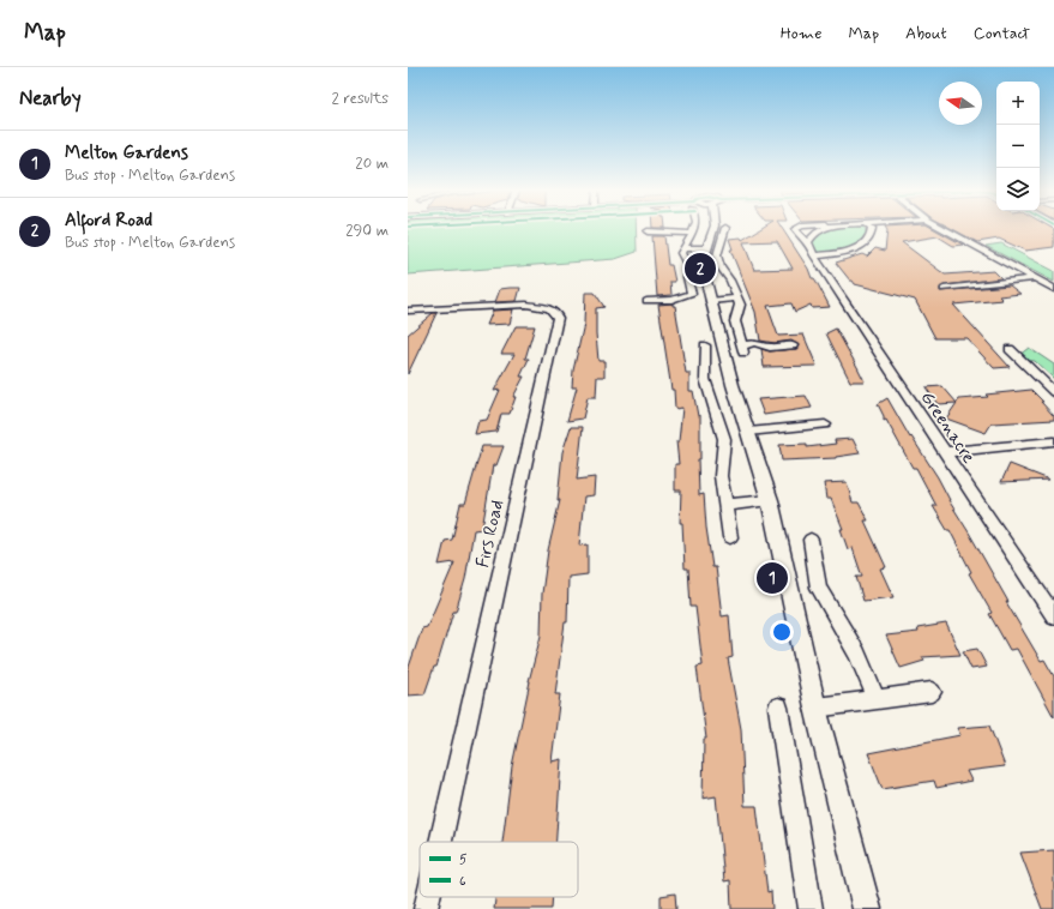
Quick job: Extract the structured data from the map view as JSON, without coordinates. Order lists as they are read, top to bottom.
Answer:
{
  "streets": {
    "street": ["Greenacre", "Firs Road"]
  },
  "legend": ["5", "6"],
  "north": "left",
  "page": {
    "header": "Map",
    "nav": [
      "Home",
      "Map",
      "About",
      "Contact"
    ],
    "heading": ["Nearby", "2 results"],
    "map_buttons": ["+", "−"],
    "list": [
      {
        "mark": "1",
        "name": "Melton Gardens",
        "note": "Bus stop · Melton Gardens",
        "value": "20 m"
      },
      {
        "mark": "2",
        "name": "Alford Road",
        "note": "Bus stop · Melton Gardens",
        "value": "290 m"
      }
    ],
    "pins": ["2", "1"]
  }
}
